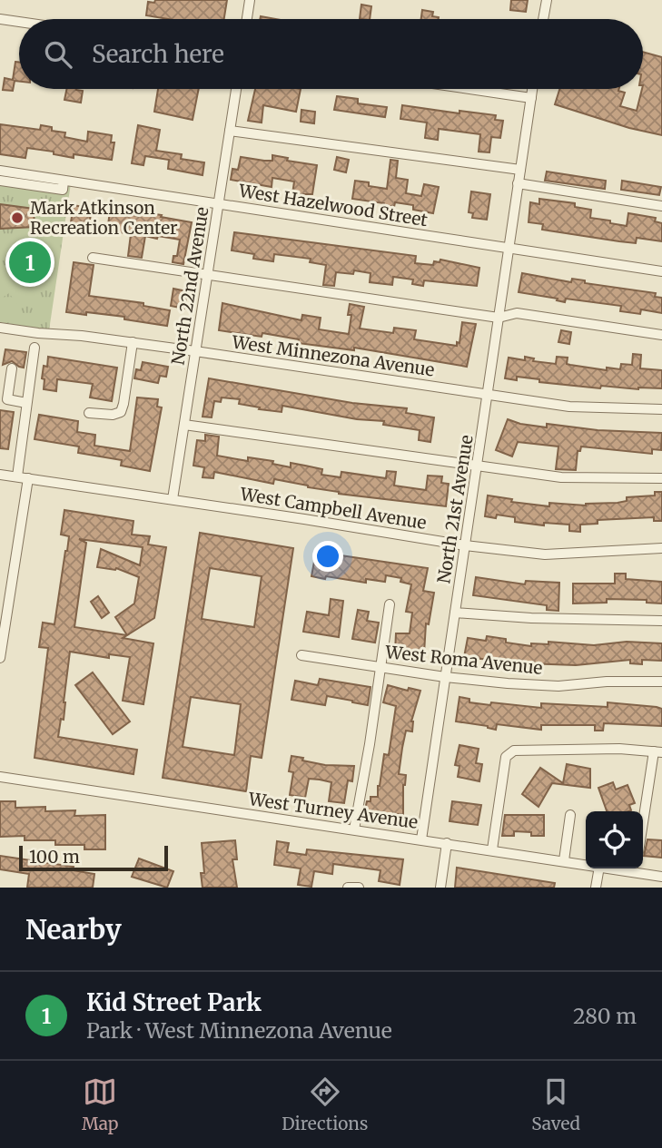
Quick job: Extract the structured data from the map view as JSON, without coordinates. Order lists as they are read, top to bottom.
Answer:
{
  "streets": {
    "street": [
      "West Hazelwood Street",
      "North 22nd Avenue",
      "West Minnezona Avenue",
      "West Campbell Avenue",
      "North 21st Avenue",
      "West Roma Avenue",
      "West Turney Avenue"
    ]
  },
  "crossings": [
    ["West Hazelwood Street", "North 22nd Avenue"],
    ["West Hazelwood Street", "North 21st Avenue"],
    ["North 22nd Avenue", "West Minnezona Avenue"],
    ["North 22nd Avenue", "West Campbell Avenue"],
    ["West Minnezona Avenue", "North 21st Avenue"],
    ["West Campbell Avenue", "North 21st Avenue"],
    ["North 21st Avenue", "West Roma Avenue"],
    ["North 21st Avenue", "West Turney Avenue"]
  ],
  "places": ["Mark Atkinson Recreation Center"],
  "scale_bar": "100 m",
  "page": {
    "search": "Search here",
    "pins": "1",
    "scale": "100 m",
    "heading": "Nearby",
    "list": [
      {
        "mark": "1",
        "name": "Kid Street Park",
        "note": "Park · West Minnezona Avenue",
        "value": "280 m"
      }
    ],
    "nav": ["Map", "Directions", "Saved"]
  }
}
